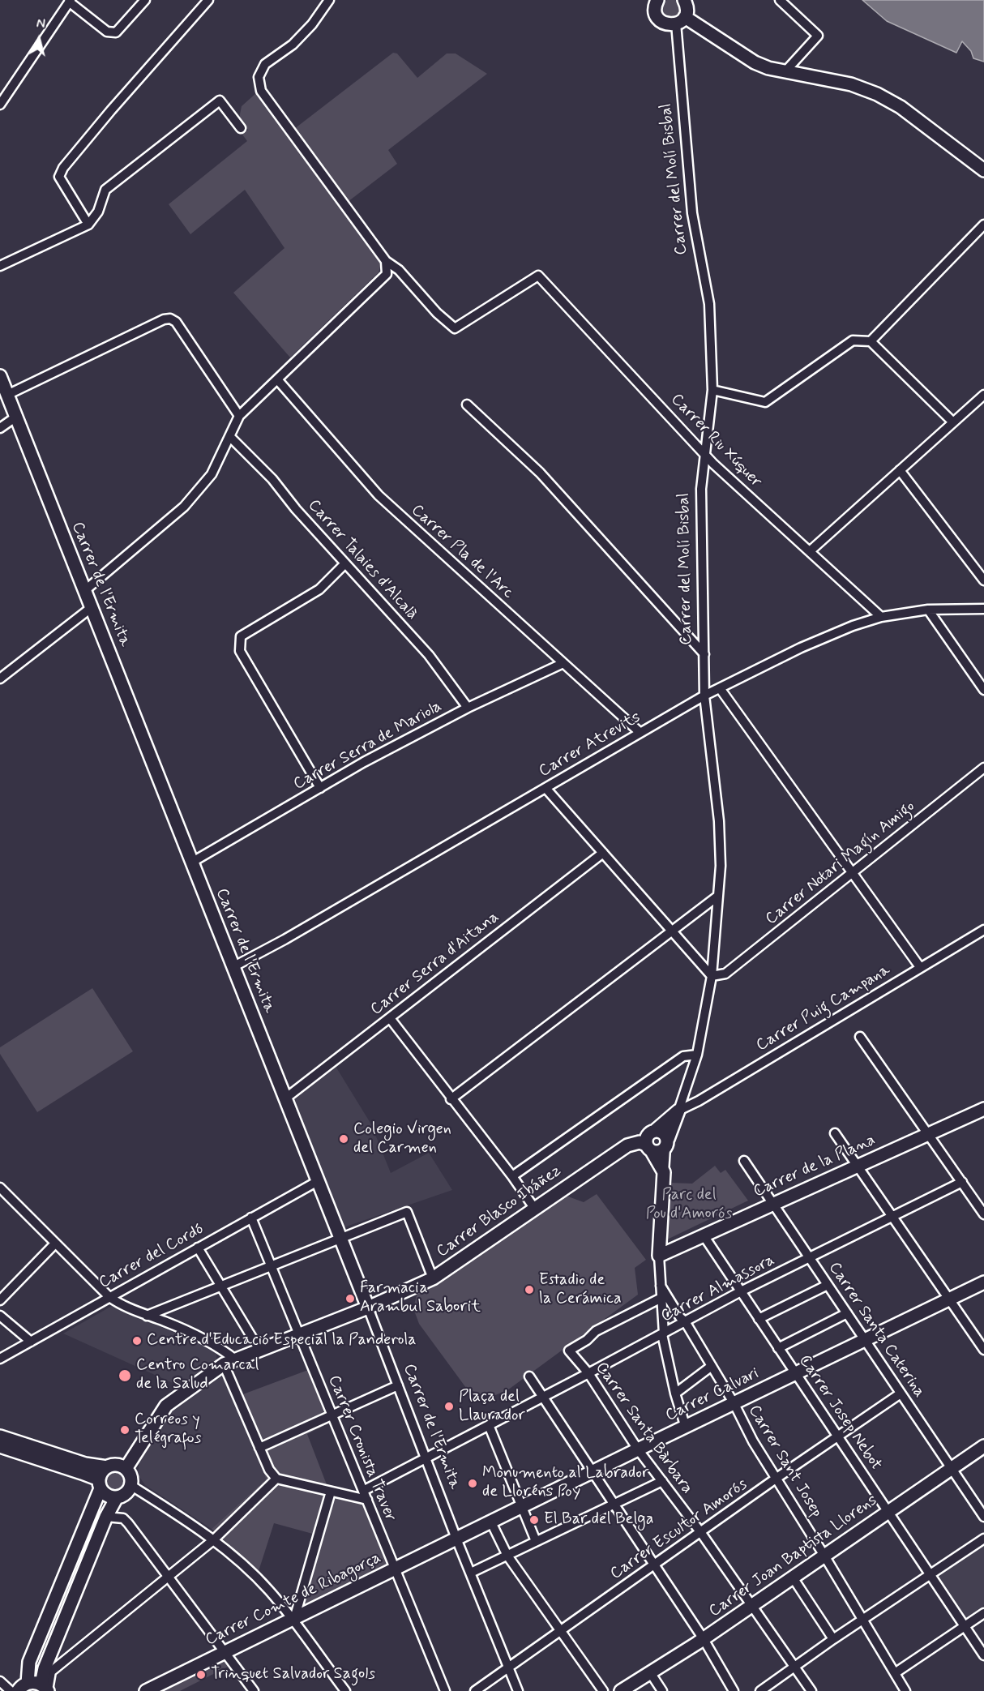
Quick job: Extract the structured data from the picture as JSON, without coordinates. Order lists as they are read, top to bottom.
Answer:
{
  "streets": {
    "street": [
      "Carrer del Molí Bisbal",
      "Carrer Riu Xúquer",
      "Carrer Pla de l'Arc",
      "Carrer Talaies d'Alcalà",
      "Carrer de l'Ermita",
      "Carrer Atrevits",
      "Carrer Serra de Mariola",
      "Carrer Notari Magín Amigo",
      "Carrer Serra d'Aitana",
      "Carrer Puig Campana",
      "Carrer de la Plana",
      "Carrer Blasco Ibáñez",
      "Carrer del Cordó",
      "Carrer Almassora",
      "Carrer Santa Caterina",
      "Carrer Calvari",
      "Carrer Josep Nebot",
      "Carrer Santa Bàrbara",
      "Carrer Cronista Traver",
      "Carrer Sant Josep",
      "Carrer Escultor Amorós",
      "Carrer Joan Baptista Llorens",
      "Carrer Comte de Ribagorça"
    ]
  },
  "crossings": [
    ["Carrer del Molí Bisbal", "Carrer Riu Xúquer"],
    ["Carrer del Molí Bisbal", "Carrer Atrevits"],
    ["Carrer del Molí Bisbal", "Carrer Notari Magín Amigo"],
    ["Carrer del Molí Bisbal", "Carrer Puig Campana"],
    ["Carrer del Molí Bisbal", "Carrer de la Plana"],
    ["Carrer del Molí Bisbal", "Carrer Blasco Ibáñez"],
    ["Carrer del Molí Bisbal", "Carrer Almassora"],
    ["Carrer del Molí Bisbal", "Carrer Calvari"],
    ["Carrer del Molí Bisbal", "Carrer Santa Bàrbara"],
    ["Carrer del Molí Bisbal", "Carrer Sant Josep"],
    ["Carrer Riu Xúquer", "Carrer Atrevits"],
    ["Carrer Pla de l'Arc", "Carrer Atrevits"],
    ["Carrer Pla de l'Arc", "Carrer Serra de Mariola"],
    ["Carrer Talaies d'Alcalà", "Carrer Serra de Mariola"],
    ["Carrer de l'Ermita", "Carrer Atrevits"],
    ["Carrer de l'Ermita", "Carrer Serra de Mariola"],
    ["Carrer de l'Ermita", "Carrer Serra d'Aitana"],
    ["Carrer de l'Ermita", "Carrer Blasco Ibáñez"],
    ["Carrer de l'Ermita", "Carrer del Cordó"],
    ["Carrer de l'Ermita", "Carrer Calvari"],
    ["Carrer de l'Ermita", "Carrer Escultor Amorós"],
    ["Carrer de l'Ermita", "Carrer Comte de Ribagorça"],
    ["Carrer de la Plana", "Carrer Santa Caterina"],
    ["Carrer de la Plana", "Carrer Josep Nebot"],
    ["Carrer Blasco Ibáñez", "Carrer Cronista Traver"],
    ["Carrer del Cordó", "Carrer Cronista Traver"],
    ["Carrer Almassora", "Carrer Santa Caterina"],
    ["Carrer Almassora", "Carrer Josep Nebot"],
    ["Carrer Almassora", "Carrer Santa Bàrbara"],
    ["Carrer Almassora", "Carrer Sant Josep"],
    ["Carrer Santa Caterina", "Carrer Calvari"],
    ["Carrer Santa Caterina", "Carrer Escultor Amorós"],
    ["Carrer Santa Caterina", "Carrer Joan Baptista Llorens"],
    ["Carrer Calvari", "Carrer Josep Nebot"],
    ["Carrer Calvari", "Carrer Santa Bàrbara"],
    ["Carrer Calvari", "Carrer Sant Josep"],
    ["Carrer Calvari", "Carrer Comte de Ribagorça"],
    ["Carrer Josep Nebot", "Carrer Escultor Amorós"],
    ["Carrer Josep Nebot", "Carrer Joan Baptista Llorens"],
    ["Carrer Santa Bàrbara", "Carrer Escultor Amorós"],
    ["Carrer Santa Bàrbara", "Carrer Joan Baptista Llorens"],
    ["Carrer Cronista Traver", "Carrer Comte de Ribagorça"],
    ["Carrer Sant Josep", "Carrer Escultor Amorós"],
    ["Carrer Sant Josep", "Carrer Joan Baptista Llorens"]
  ],
  "parks": ["Parc del Pou d'Amorós"],
  "places": [
    "Colegio Virgen del Carmen",
    "Estadio de la Cerámica",
    "Farmacia Arambul Saborit",
    "Centre d'Educació Especial la Panderola",
    "Centro Comarcal de la Salud",
    "Plaça del Llaurador",
    "Correos y Telégrafos",
    "Monumento al Labrador de Lloréns Poy",
    "El Bar del Belga",
    "Trinquet Salvador Sagols"
  ],
  "north": "top"
}
